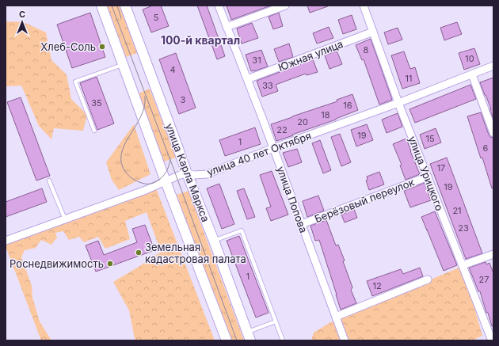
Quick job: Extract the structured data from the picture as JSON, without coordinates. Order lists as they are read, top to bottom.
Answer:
{
  "streets": {
    "street": [
      "Южная улица",
      "улица 40 лет Октября",
      "улица Карла Маркса",
      "улица Урицкого",
      "улица Попова",
      "Берёзовый переулок"
    ]
  },
  "crossings": [
    ["Южная улица", "улица Урицкого"],
    ["Южная улица", "улица Попова"],
    ["улица 40 лет Октября", "улица Карла Маркса"],
    ["улица 40 лет Октября", "улица Урицкого"],
    ["улица 40 лет Октября", "улица Попова"],
    ["улица Урицкого", "Берёзовый переулок"],
    ["улица Попова", "Берёзовый переулок"]
  ],
  "districts": ["100-й квартал"],
  "places": ["Хлеб-Соль", "Земельная кадастровая палата", "Роснедвижимость"],
  "house_numbers": [
    "5",
    "8",
    "10",
    "31",
    "4",
    "11",
    "33",
    "3",
    "35",
    "16",
    "18",
    "20",
    "22",
    "19",
    "15",
    "1",
    "6",
    "17",
    "19",
    "21",
    "23",
    "1",
    "27",
    "12"
  ],
  "north": "top"
}
